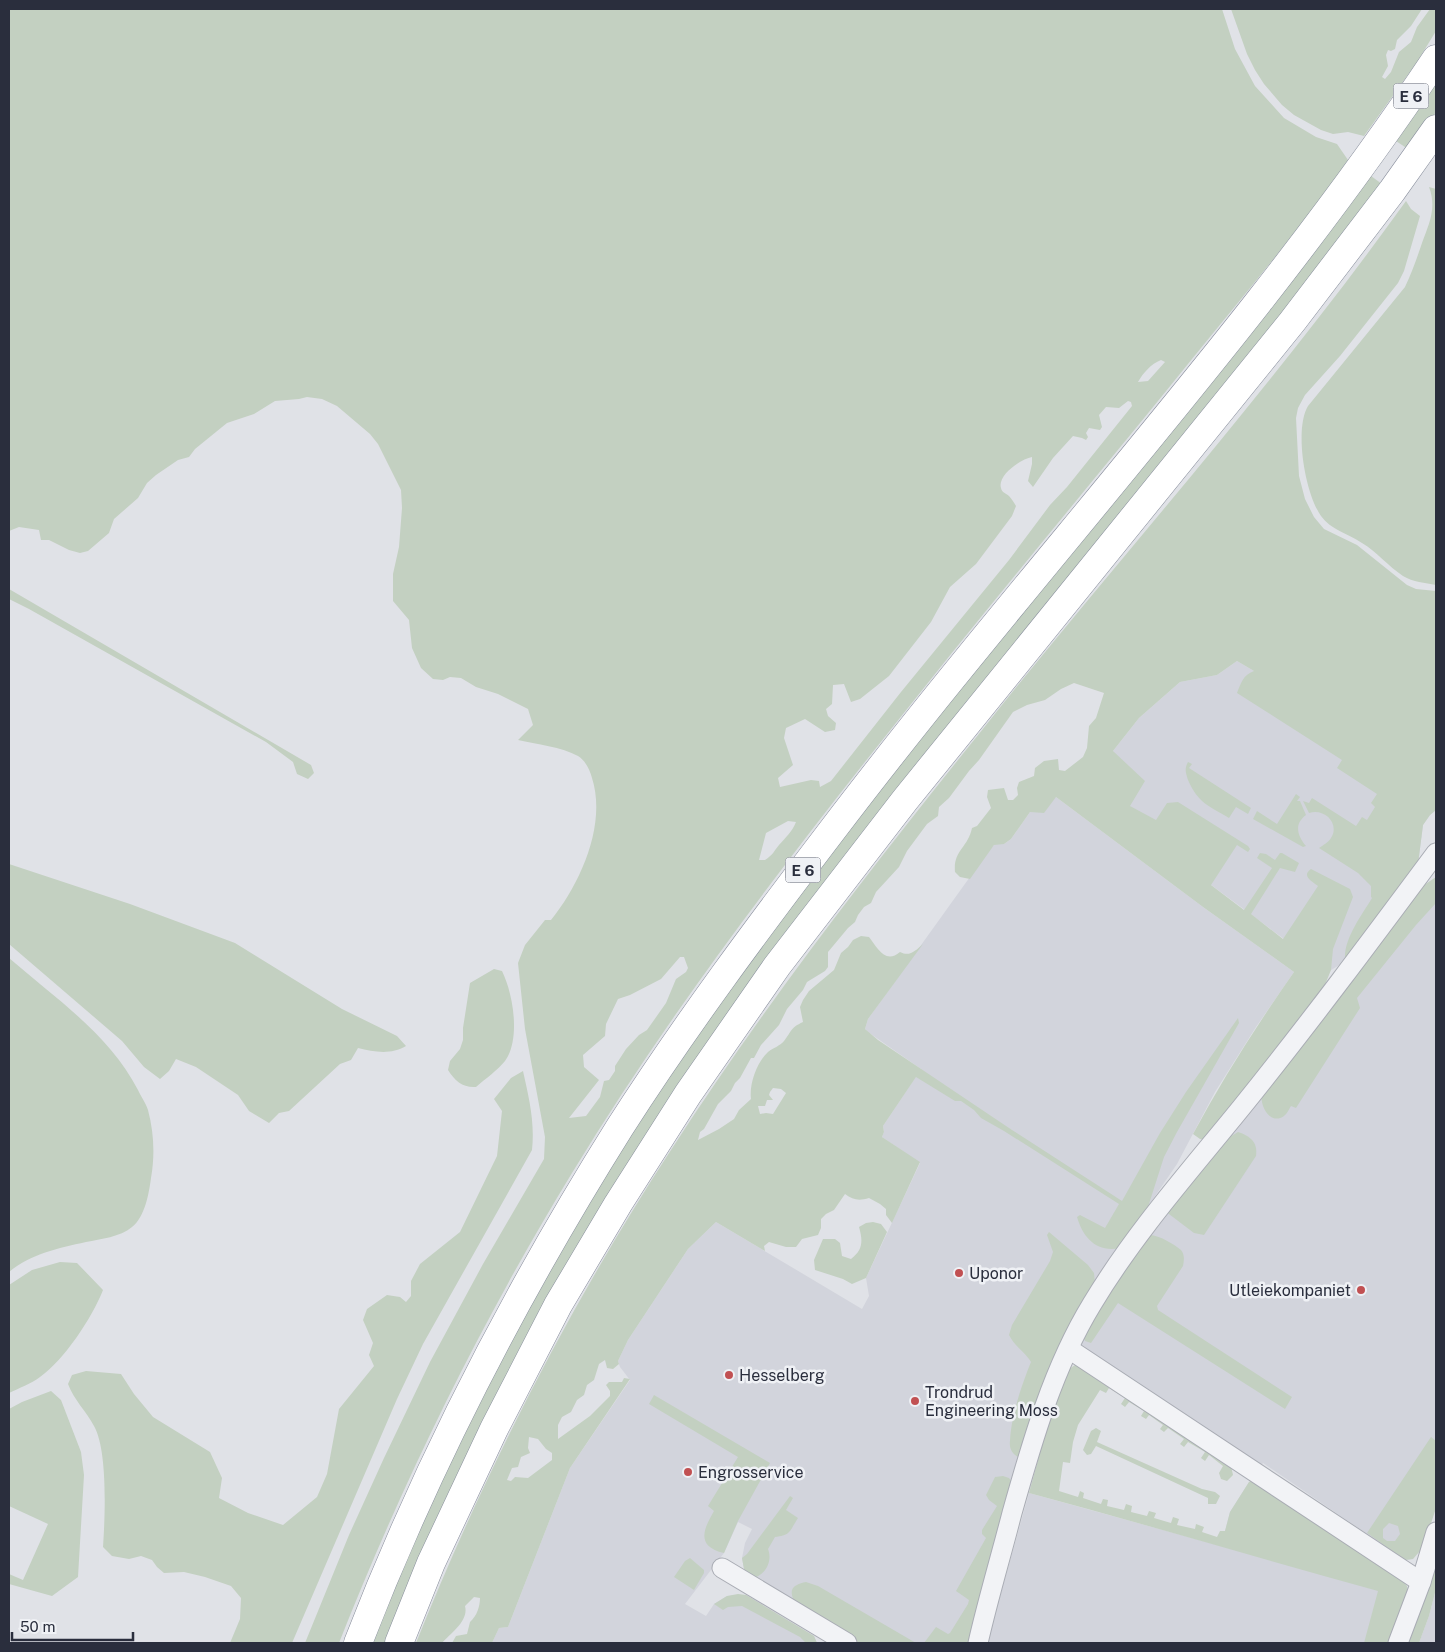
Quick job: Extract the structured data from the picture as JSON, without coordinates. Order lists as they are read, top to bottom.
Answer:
{
  "streets": {
    "highway": ["E 6"]
  },
  "places": [
    "Uponor",
    "Utleiekompaniet",
    "Hesselberg",
    "Trondrud Engineering Moss",
    "Engrosservice"
  ],
  "scale_bar": "50 m"
}
